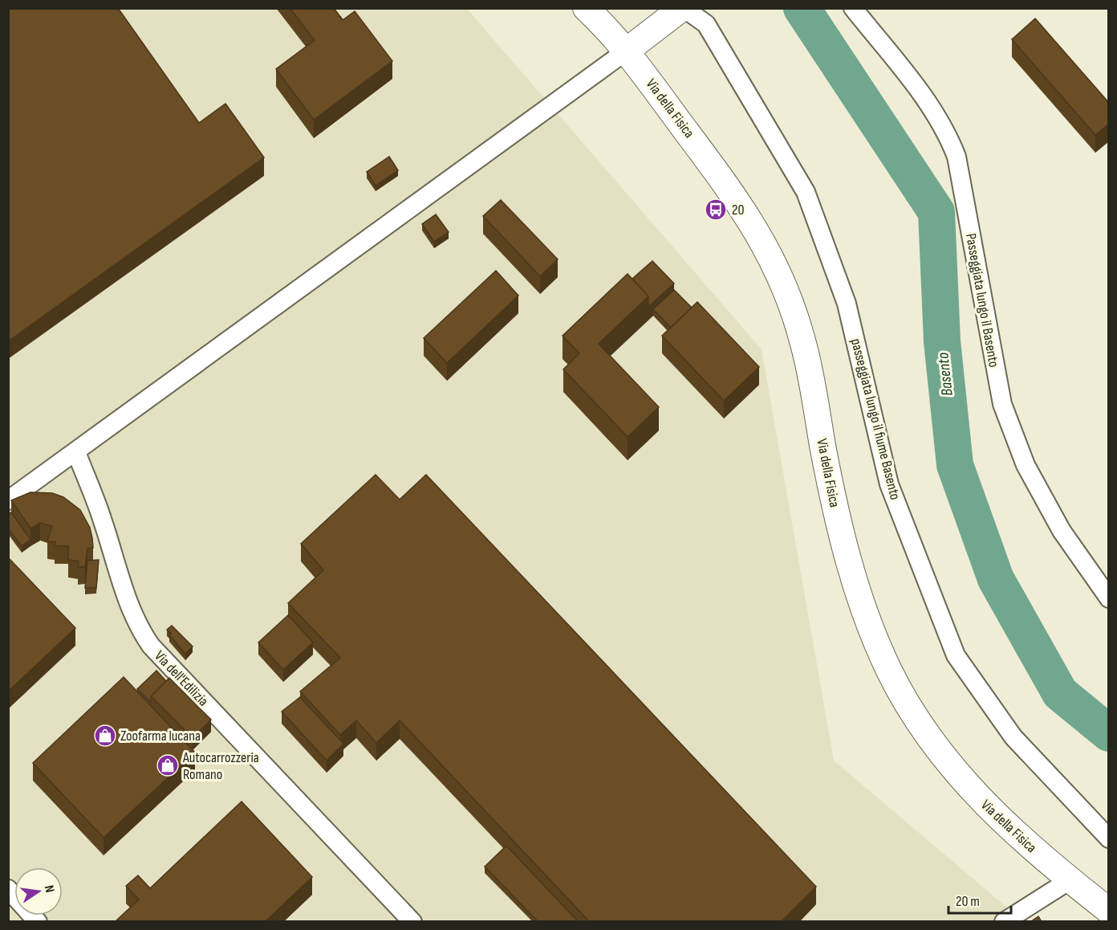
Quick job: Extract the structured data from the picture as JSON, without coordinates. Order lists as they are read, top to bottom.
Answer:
{
  "streets": {
    "street": [
      "Via della Fisica",
      "Passeggiata lungo il Basento",
      "passeggiata lungo il fiume Basento",
      "Via dell'Edilizia"
    ]
  },
  "water": ["Basento"],
  "places": {
    "bus stop": ["20"],
    "shop": ["Zoofarma lucana", "Autocarrozzeria Romano"]
  },
  "scale_bar": "20 m",
  "north": "right"
}
